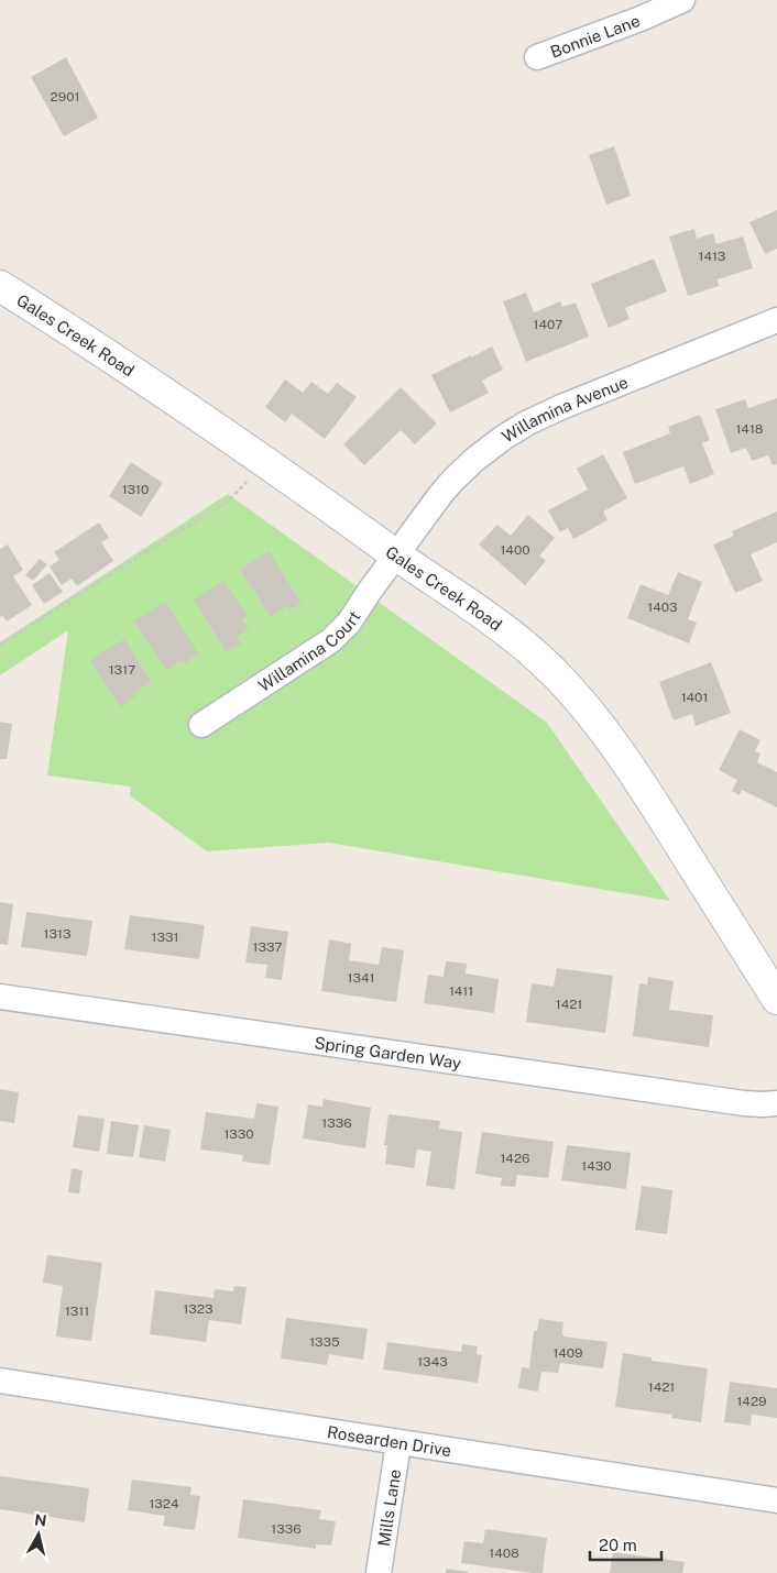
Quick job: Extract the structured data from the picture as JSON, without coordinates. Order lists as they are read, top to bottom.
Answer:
{
  "streets": {
    "main road": ["Gales Creek Road"],
    "street": [
      "Bonnie Lane",
      "Willamina Avenue",
      "Willamina Court",
      "Spring Garden Way",
      "Rosearden Drive",
      "Mills Lane"
    ]
  },
  "crossings": [
    ["Gales Creek Road", "Willamina Avenue"],
    ["Gales Creek Road", "Willamina Court"],
    ["Willamina Avenue", "Willamina Court"],
    ["Rosearden Drive", "Mills Lane"]
  ],
  "house_numbers": [
    "2901",
    "1413",
    "1407",
    "1418",
    "1310",
    "1400",
    "1403",
    "1317",
    "1401",
    "1313",
    "1331",
    "1337",
    "1341",
    "1411",
    "1421",
    "1336",
    "1330",
    "1426",
    "1430",
    "1323",
    "1311",
    "1335",
    "1409",
    "1343",
    "1421",
    "1429",
    "1324",
    "1336",
    "1408"
  ],
  "scale_bar": "20 m",
  "north": "top"
}
